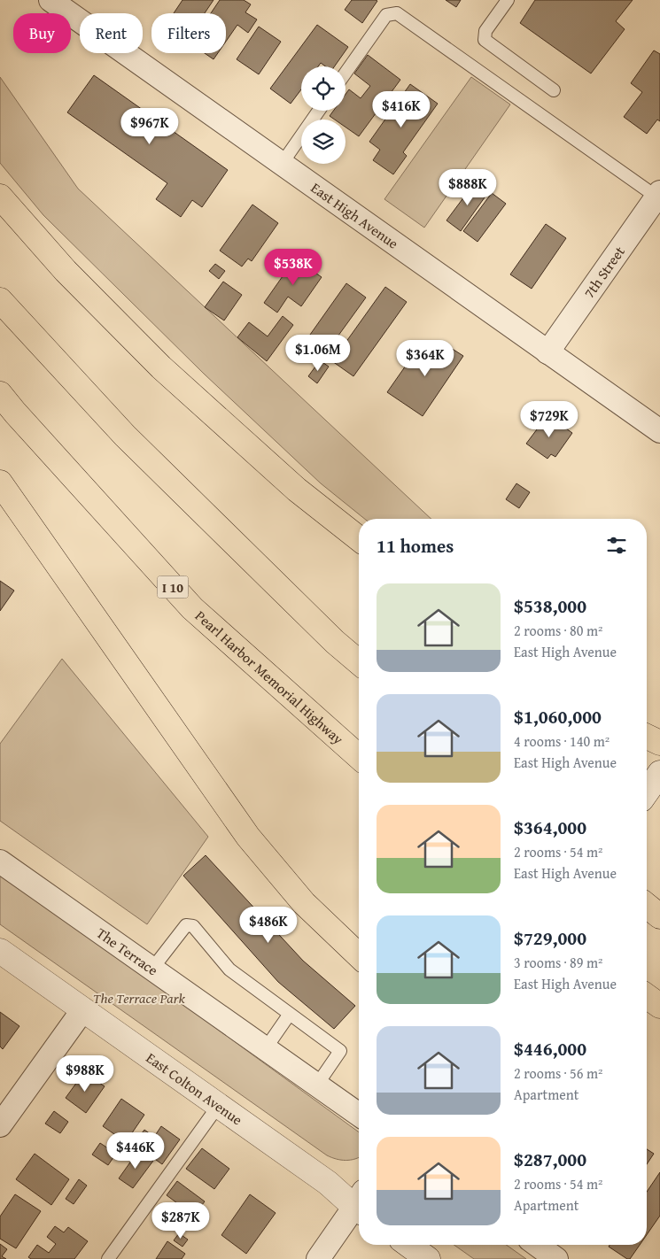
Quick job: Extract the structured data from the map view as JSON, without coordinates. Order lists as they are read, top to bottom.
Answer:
{
  "streets": {
    "highway": ["I 10", "Pearl Harbor Memorial Highway"],
    "street": [
      "East High Avenue",
      "7th Street",
      "The Terrace",
      "East Colton Avenue"
    ]
  },
  "crossings": [
    ["East High Avenue", "7th Street"]
  ],
  "parks": ["The Terrace Park"],
  "page": {
    "chip": ["Buy", "Rent", "Filters"],
    "price": [
      "$416K",
      "$967K",
      "$888K",
      "$538K",
      "$1.06M",
      "$364K",
      "$729K",
      "$486K",
      "$988K",
      "$446K",
      "$287K"
    ],
    "heading": "11 homes",
    "list": [
      {
        "name": "$538,000",
        "note": "2 rooms · 80 m² · East High Avenue"
      },
      {
        "name": "$1,060,000",
        "note": "4 rooms · 140 m² · East High Avenue"
      },
      {
        "name": "$364,000",
        "note": "2 rooms · 54 m² · East High Avenue"
      },
      {
        "name": "$729,000",
        "note": "3 rooms · 89 m² · East High Avenue"
      },
      {
        "name": "$446,000",
        "note": "2 rooms · 56 m² · Apartment"
      },
      {
        "name": "$287,000",
        "note": "2 rooms · 54 m² · Apartment"
      }
    ]
  }
}
